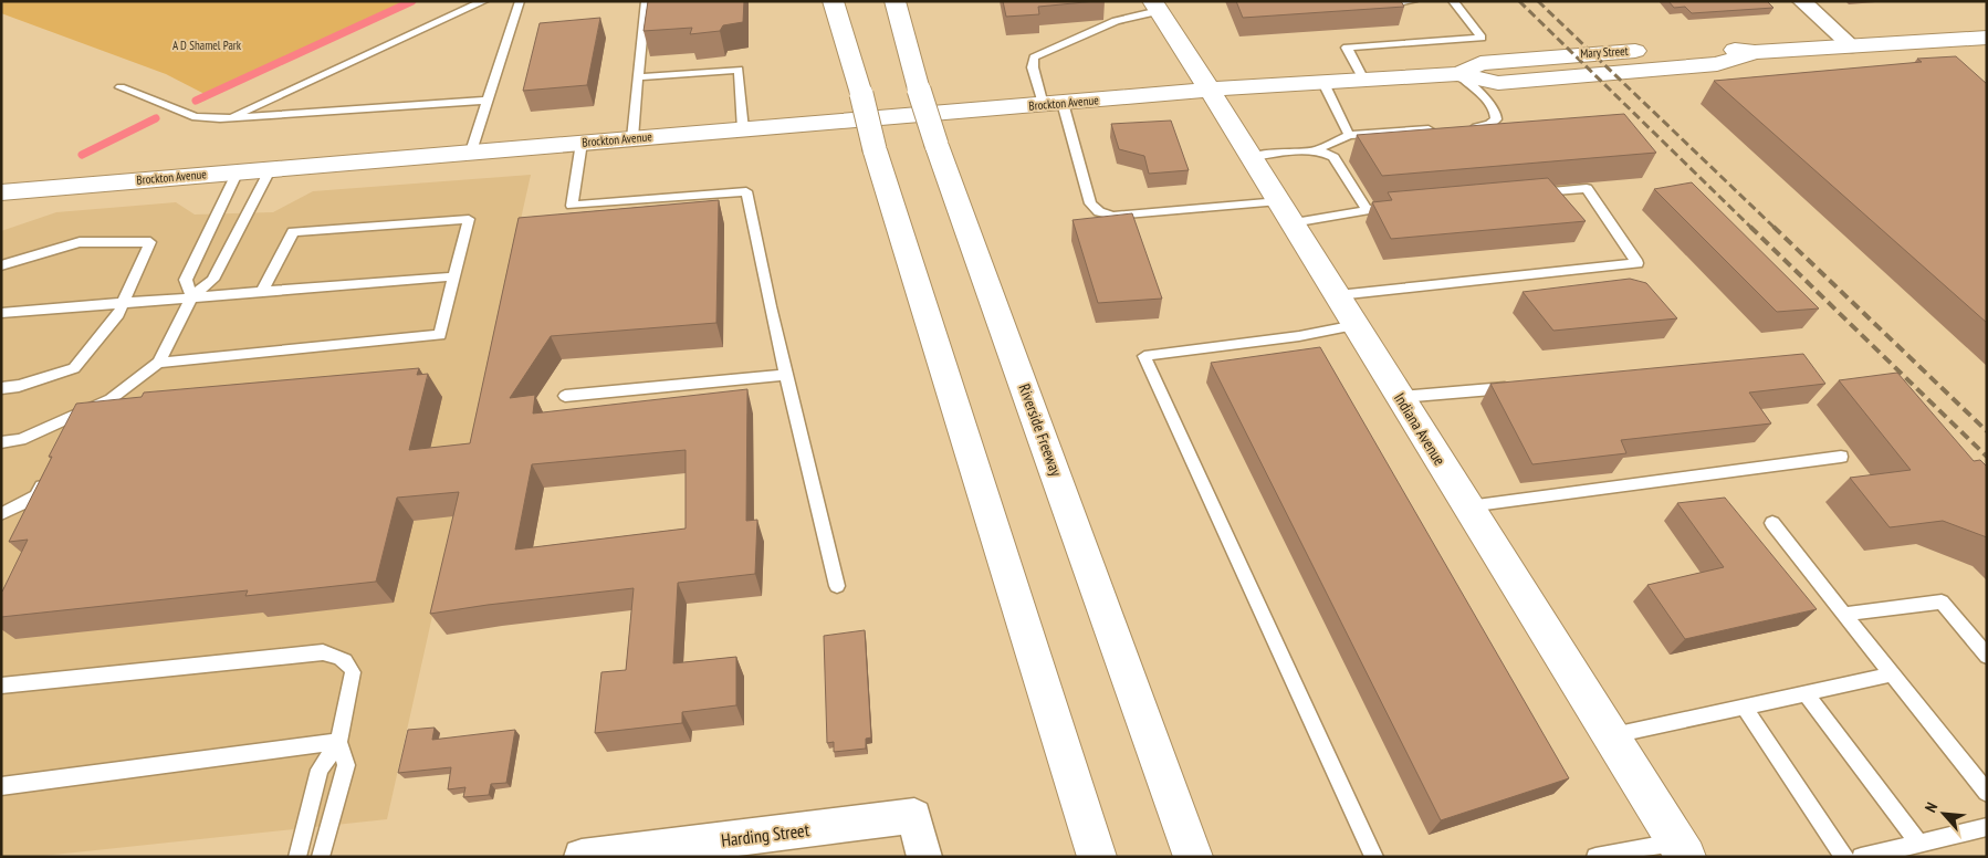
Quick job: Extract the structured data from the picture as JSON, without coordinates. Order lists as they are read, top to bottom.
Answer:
{
  "streets": {
    "main road": [
      "Mary Street",
      "Brockton Avenue",
      "Indiana Avenue",
      "Riverside Freeway"
    ],
    "street": ["Harding Street"]
  },
  "crossings": [
    ["Mary Street", "Brockton Avenue"],
    ["Mary Street", "Indiana Avenue"],
    ["Brockton Avenue", "Indiana Avenue"]
  ],
  "parks": ["A D Shamel Park"],
  "north": "top left"
}
